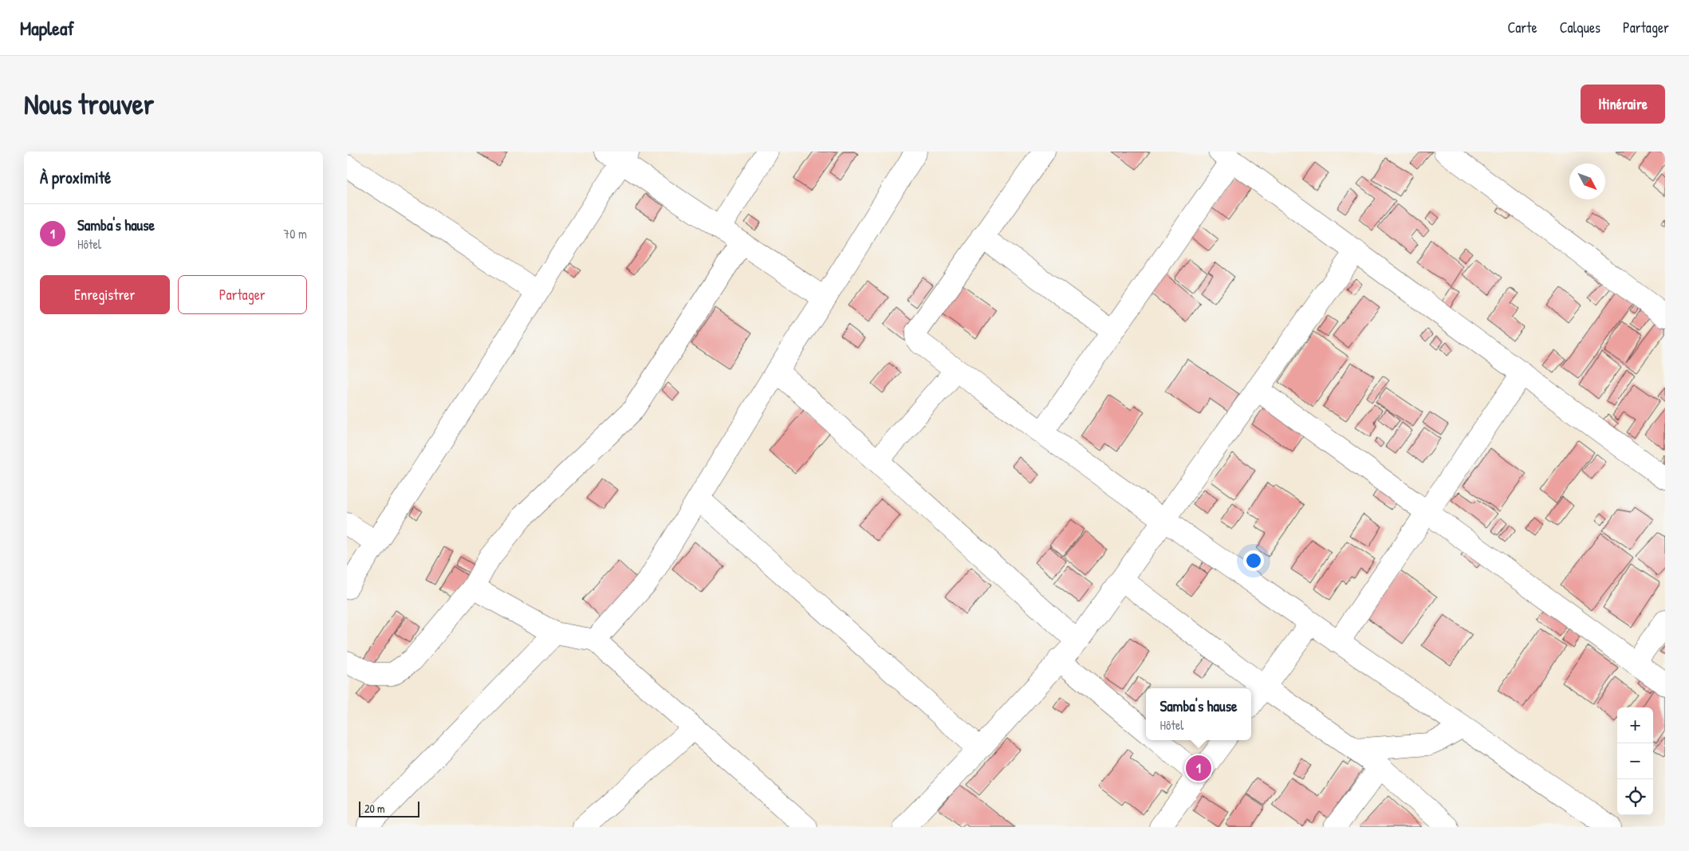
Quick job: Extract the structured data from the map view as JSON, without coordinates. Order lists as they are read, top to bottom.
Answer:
{
  "scale_bar": "20 m",
  "north": "bottom right",
  "page": {
    "header": "Mapleaf",
    "nav": ["Carte", "Calques", "Partager"],
    "buttons": [
      "Itinéraire",
      ["Enregistrer", "Partager"]
    ],
    "title": "Nous trouver",
    "heading": "À proximité",
    "list": [
      {
        "mark": "1",
        "name": "Samba's hause",
        "note": "Hôtel",
        "value": "70 m"
      }
    ],
    "popup": ["Samba's hause", "Hôtel"],
    "map_buttons": ["+", "−"],
    "pins": "1",
    "scale": "20 m"
  }
}
